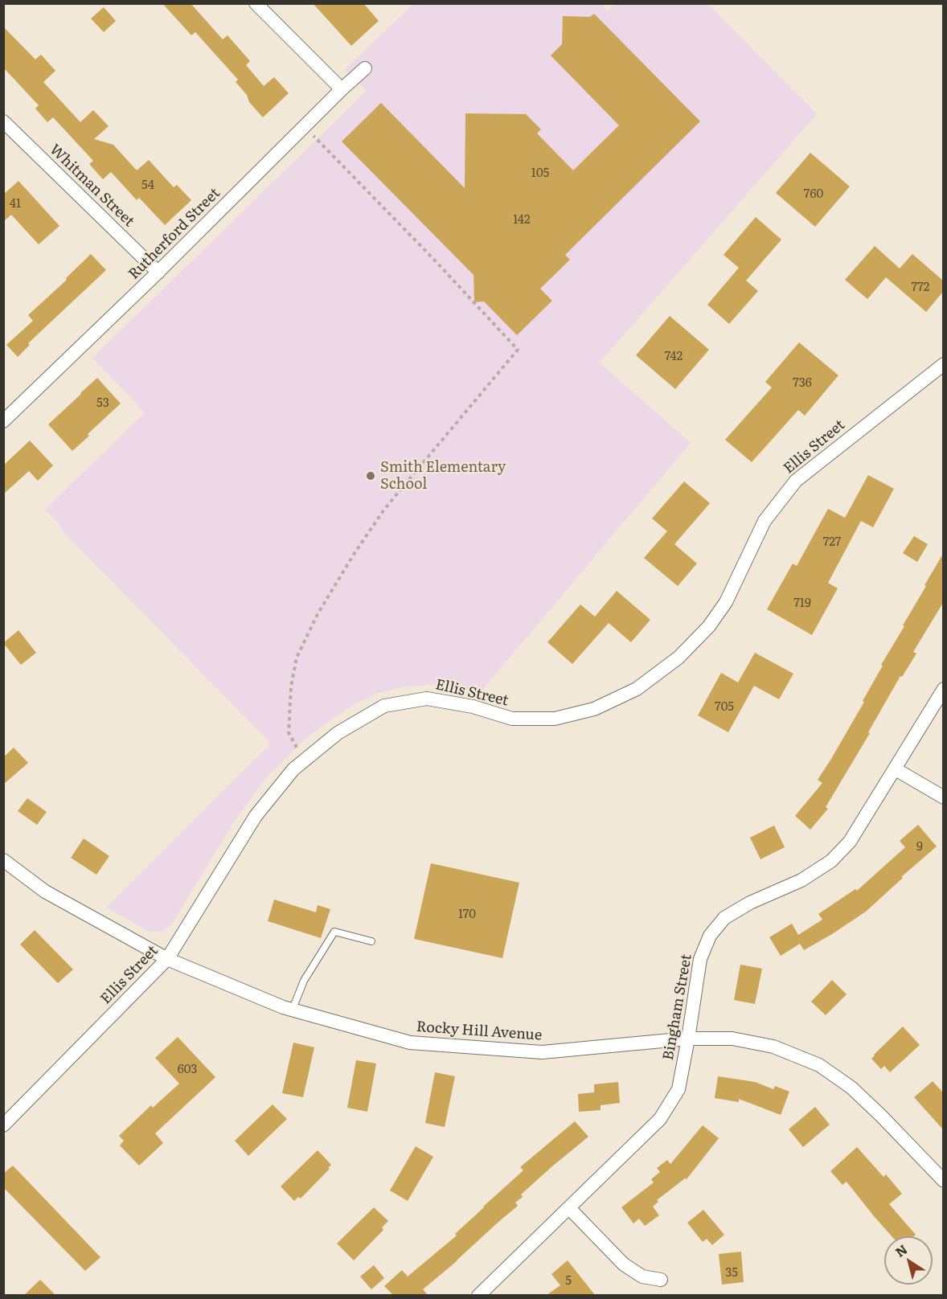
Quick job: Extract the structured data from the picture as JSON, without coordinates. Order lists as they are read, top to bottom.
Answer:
{
  "streets": {
    "street": [
      "Whitman Street",
      "Rutherford Street",
      "Ellis Street",
      "Bingham Street",
      "Rocky Hill Avenue"
    ]
  },
  "crossings": [
    ["Whitman Street", "Rutherford Street"],
    ["Ellis Street", "Rocky Hill Avenue"],
    ["Bingham Street", "Rocky Hill Avenue"]
  ],
  "places": ["Smith Elementary School"],
  "house_numbers": [
    "105",
    "54",
    "760",
    "41",
    "142",
    "772",
    "742",
    "736",
    "53",
    "727",
    "719",
    "705",
    "9",
    "170",
    "603",
    "35",
    "5"
  ],
  "north": "top left"
}
